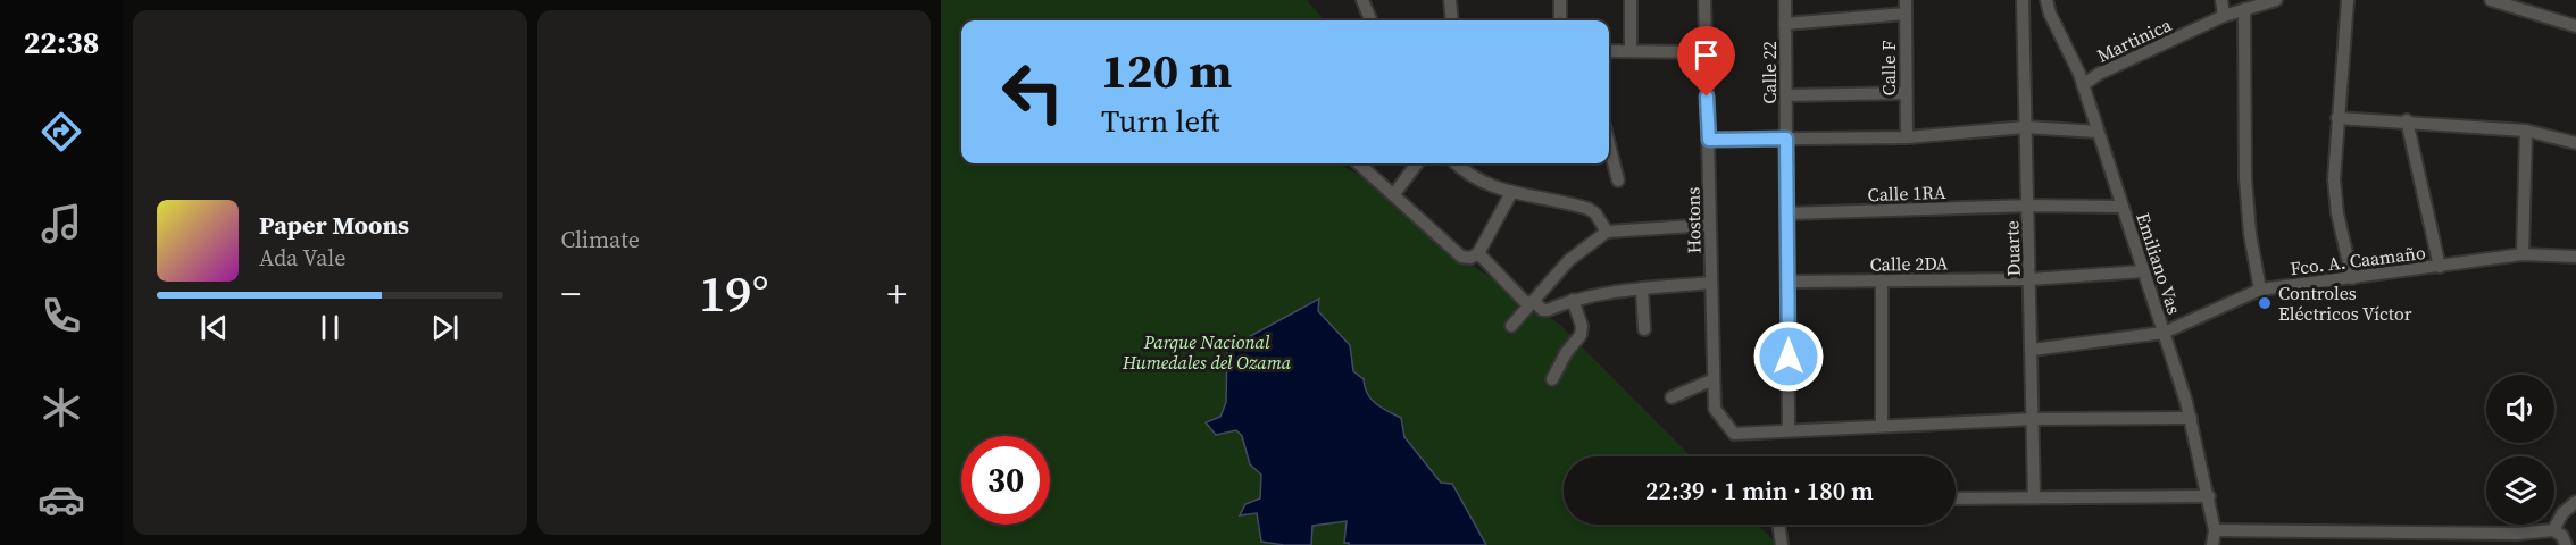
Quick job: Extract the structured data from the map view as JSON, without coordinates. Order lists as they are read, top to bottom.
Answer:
{
  "streets": {
    "street": [
      "Martinica",
      "Calle F",
      "Calle 22",
      "Calle 1RA",
      "Hostons",
      "Duarte",
      "Fco. A. Caamaño",
      "Calle 2DA",
      "Emiliano Vas"
    ]
  },
  "crossings": [
    ["Martinica", "Emiliano Vas"],
    ["Calle 22", "Calle 1RA"],
    ["Calle 22", "Hostons"],
    ["Calle 22", "Calle 2DA"],
    ["Calle 1RA", "Duarte"],
    ["Calle 1RA", "Emiliano Vas"],
    ["Duarte", "Fco. A. Caamaño"],
    ["Duarte", "Calle 2DA"],
    ["Fco. A. Caamaño", "Emiliano Vas"],
    ["Calle 2DA", "Emiliano Vas"]
  ],
  "parks": ["Parque Nacional Humedales del Ozama"],
  "places": ["Controles Eléctricos Víctor"],
  "page": {
    "tabs": "22:38",
    "tile": "Climate",
    "turn": ["120 m", "Turn left"],
    "song": ["Paper Moons", "Ada Vale"],
    "heat": ["−", "19°", "+"],
    "limit": "30",
    "trip": "22:39 · 1 min · 180 m"
  }
}
